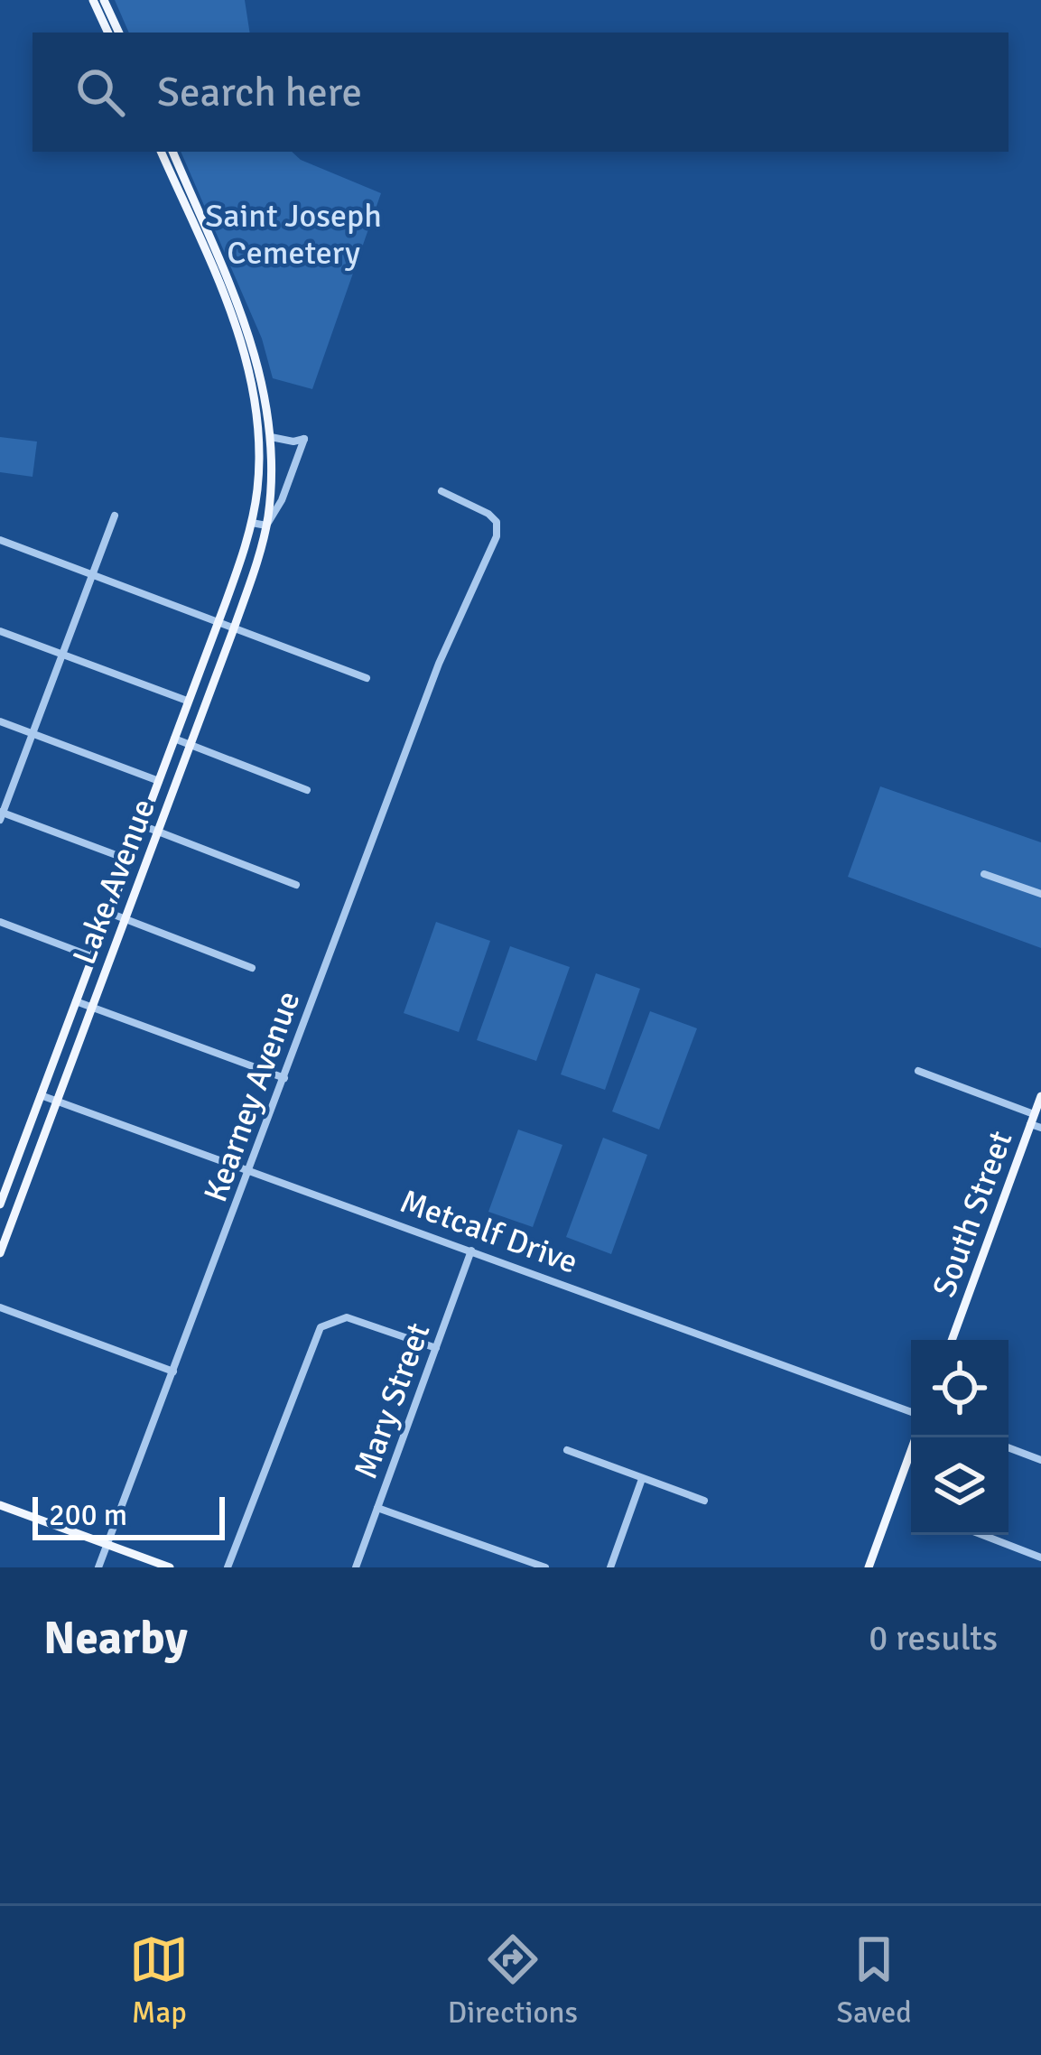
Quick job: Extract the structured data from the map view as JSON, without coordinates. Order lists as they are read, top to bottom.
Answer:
{
  "streets": {
    "main road": ["Lake Avenue", "South Street"],
    "street": ["Kearney Avenue", "Metcalf Drive", "Mary Street"]
  },
  "crossings": [
    ["Lake Avenue", "Metcalf Drive"],
    ["Kearney Avenue", "Metcalf Drive"],
    ["Metcalf Drive", "Mary Street"]
  ],
  "parks": ["Saint Joseph Cemetery"],
  "scale_bar": "200 m",
  "page": {
    "search": "Search here",
    "scale": "200 m",
    "heading": ["Nearby", "0 results"],
    "nav": ["Map", "Directions", "Saved"]
  }
}
